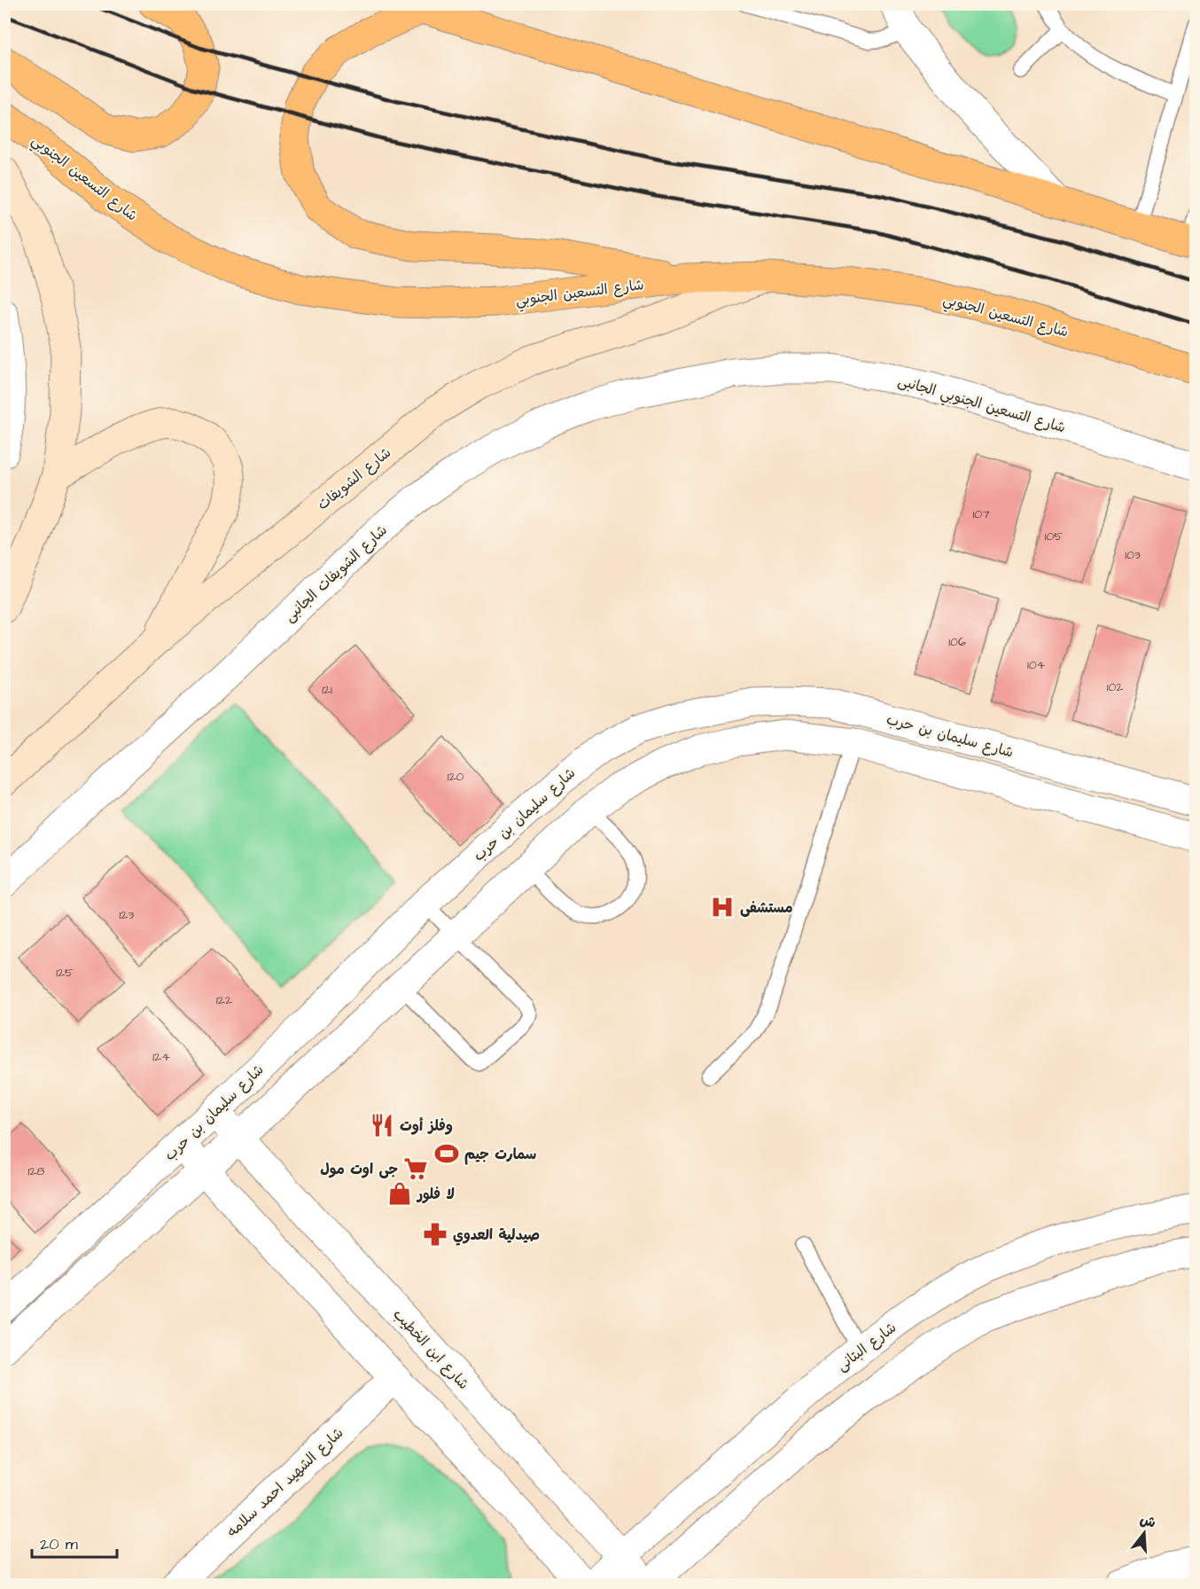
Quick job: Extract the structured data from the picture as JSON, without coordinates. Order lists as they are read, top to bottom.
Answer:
{
  "streets": {
    "highway": ["شارع التسعين الجنوبي"],
    "main road": ["شارع الشويفات"],
    "street": [
      "شارع التسعين الجنوبي الجانبى",
      "شارع الشويفات الجانبى",
      "شارع سليمان بن حرب",
      "شارع البتانى",
      "شارع ابن الخطيب",
      "شارع الشهيد احمد سلامه"
    ]
  },
  "crossings": [
    ["شارع التسعين الجنوبي", "شارع الشويفات"],
    ["شارع التسعين الجنوبي الجانبى", "شارع الشويفات الجانبى"],
    ["شارع سليمان بن حرب", "شارع ابن الخطيب"],
    ["شارع البتانى", "شارع ابن الخطيب"]
  ],
  "places": {
    "hospital": ["مستشفى"],
    "restaurant": ["وفلز أوت"],
    "sports": ["سمارت جيم"],
    "supermarket": ["جى اوت مول"],
    "shop": ["لا فلور"],
    "pharmacy": ["صيدلية العدوي"]
  },
  "house_numbers": [
    "107",
    "105",
    "103",
    "106",
    "104",
    "102",
    "121",
    "120",
    "123",
    "125",
    "122",
    "124",
    "128"
  ],
  "scale_bar": "20 m",
  "north": "top"
}
